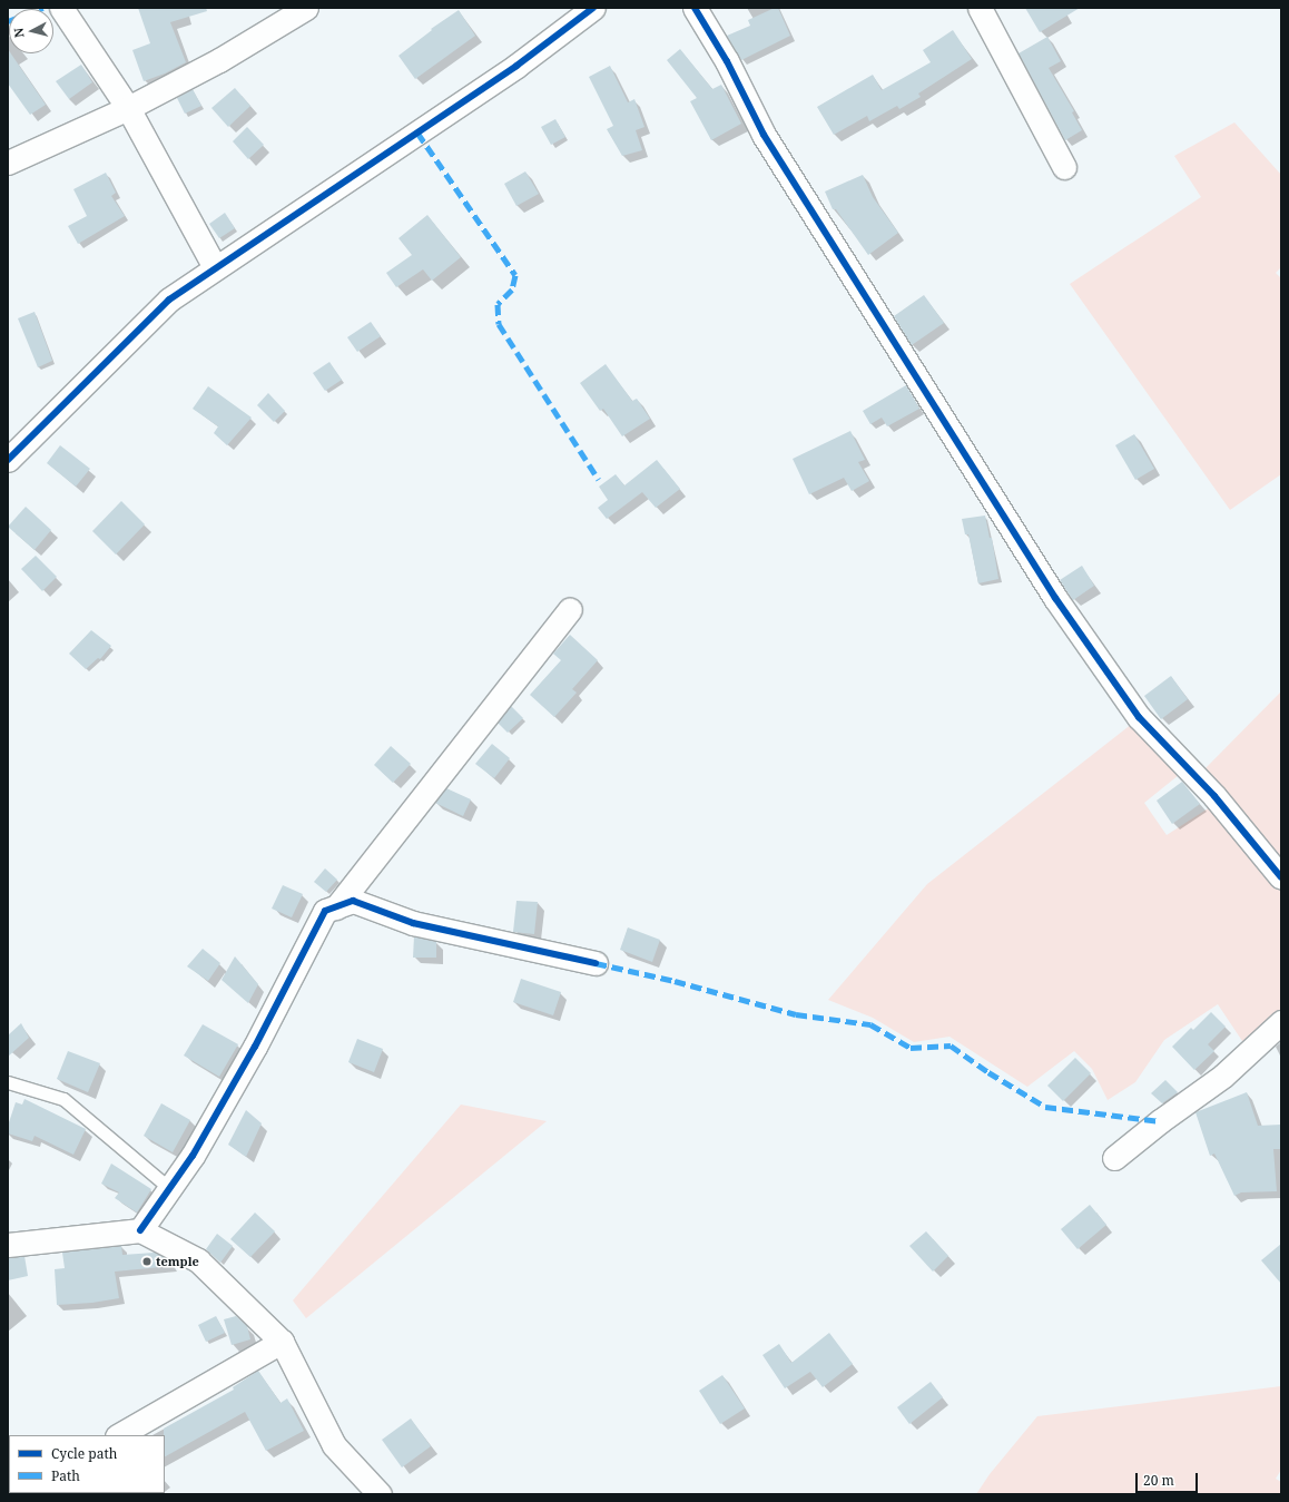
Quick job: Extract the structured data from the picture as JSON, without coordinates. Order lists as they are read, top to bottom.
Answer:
{
  "places": ["temple"],
  "legend": ["Cycle path", "Path"],
  "scale_bar": "20 m",
  "north": "left"
}
